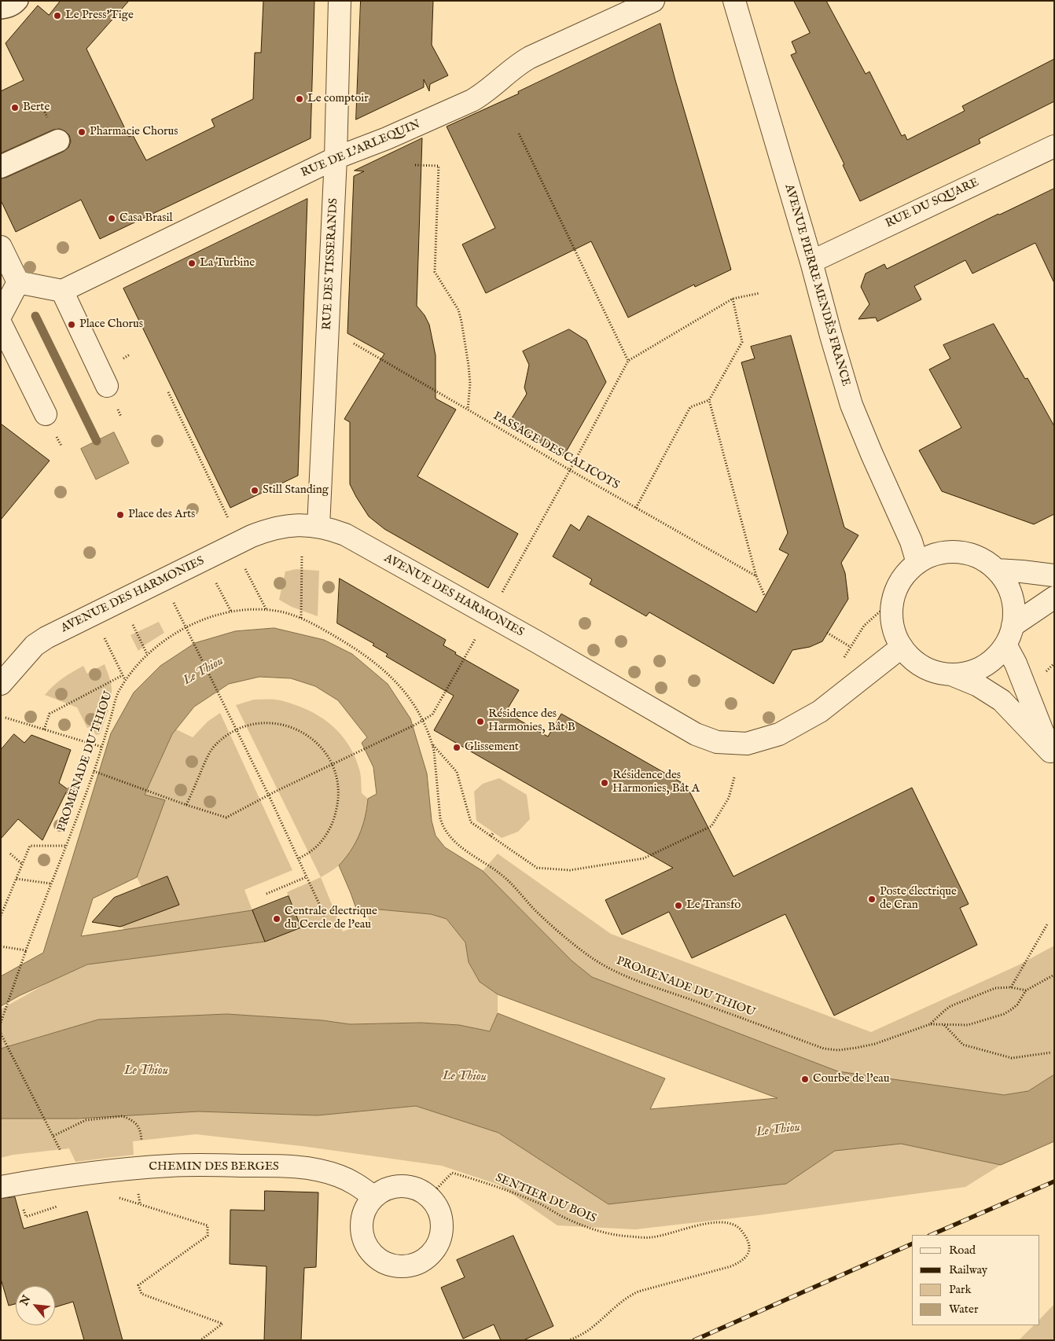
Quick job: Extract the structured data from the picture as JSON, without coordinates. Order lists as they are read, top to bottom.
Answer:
{
  "streets": {
    "street": [
      "RUE DE L'ARLEQUIN",
      "RUE DU SQUARE",
      "RUE DES TISSERANDS",
      "AVENUE PIERRE MENDÈS FRANCE",
      "AVENUE DES HARMONIES",
      "CHEMIN DES BERGES"
    ],
    "path": ["PASSAGE DES CALICOTS", "PROMENADE DU THIOU", "SENTIER DU BOIS"]
  },
  "crossings": [
    ["RUE DE L'ARLEQUIN", "RUE DES TISSERANDS"],
    ["RUE DU SQUARE", "AVENUE PIERRE MENDÈS FRANCE"],
    ["RUE DES TISSERANDS", "PASSAGE DES CALICOTS"],
    ["RUE DES TISSERANDS", "AVENUE DES HARMONIES"],
    ["AVENUE PIERRE MENDÈS FRANCE", "AVENUE DES HARMONIES"],
    ["CHEMIN DES BERGES", "SENTIER DU BOIS"]
  ],
  "water": ["Le Thiou"],
  "places": [
    "Le Press'Tige",
    "Le comptoir",
    "Berte",
    "Pharmacie Chorus",
    "Casa Brasil",
    "La Turbine",
    "Place Chorus",
    "Still Standing",
    "Place des Arts",
    "Résidence des Harmonies, Bât B",
    "Glissement",
    "Résidence des Harmonies, Bât A",
    "Poste électrique de Cran",
    "Le Transfo",
    "Centrale électrique du Cercle de l'eau",
    "Courbe de l'eau"
  ],
  "legend": [
    "Road",
    "Railway",
    "Park",
    "Water"
  ],
  "north": "top left"
}
